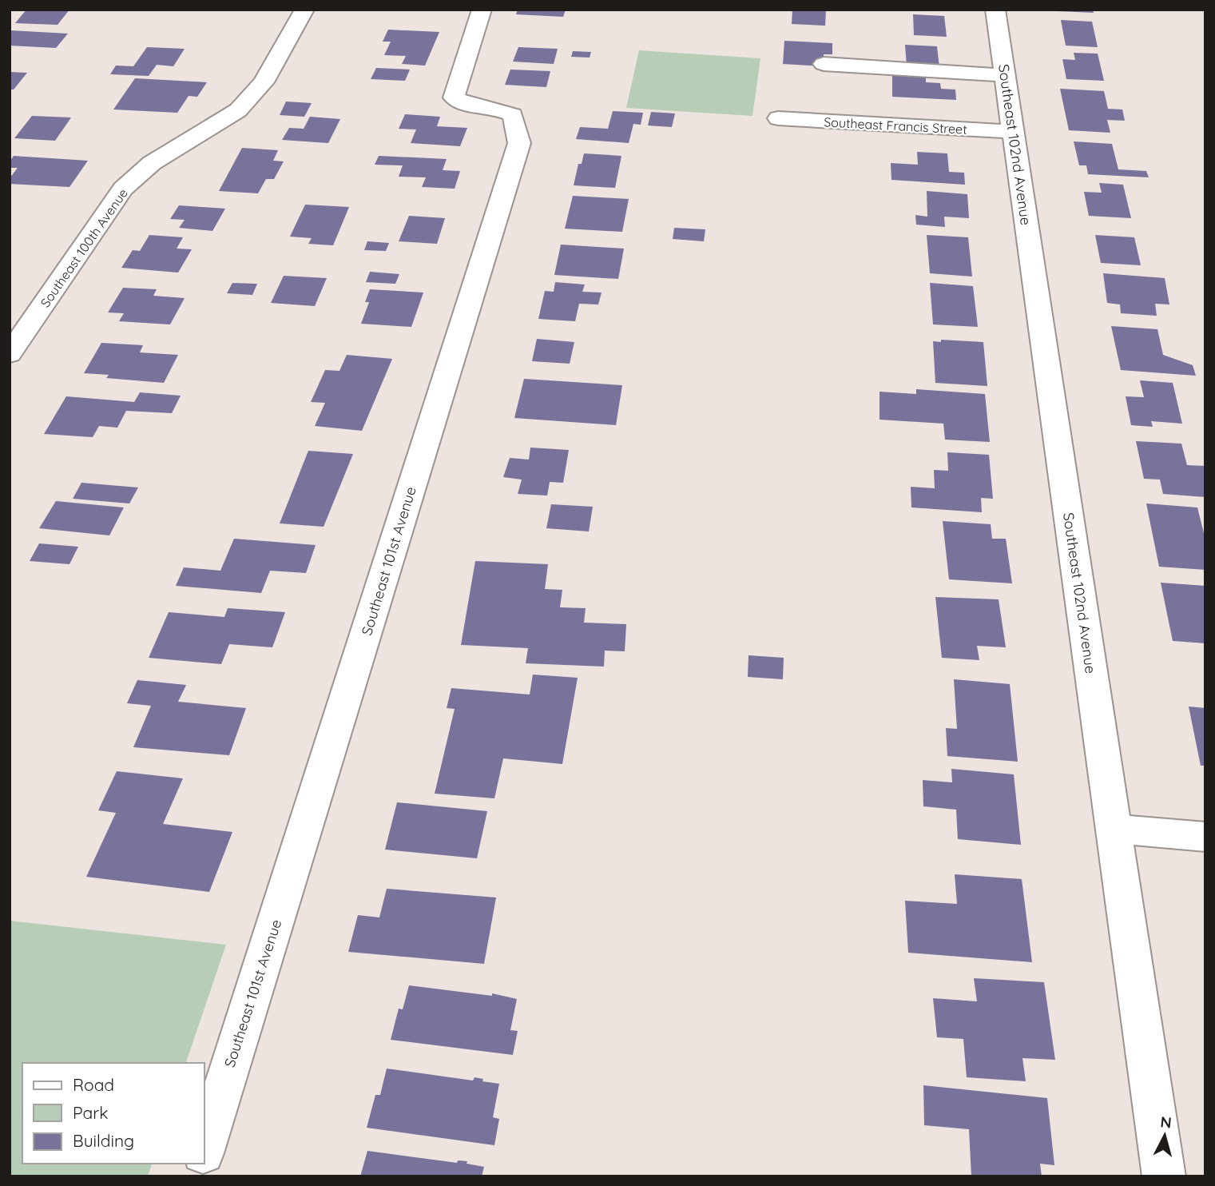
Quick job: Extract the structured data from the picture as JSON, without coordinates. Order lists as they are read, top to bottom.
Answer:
{
  "streets": {
    "street": [
      "Southeast Francis Street",
      "Southeast 102nd Avenue",
      "Southeast 100th Avenue",
      "Southeast 101st Avenue"
    ]
  },
  "crossings": [
    ["Southeast Francis Street", "Southeast 102nd Avenue"]
  ],
  "legend": ["Road", "Park", "Building"],
  "north": "top"
}
